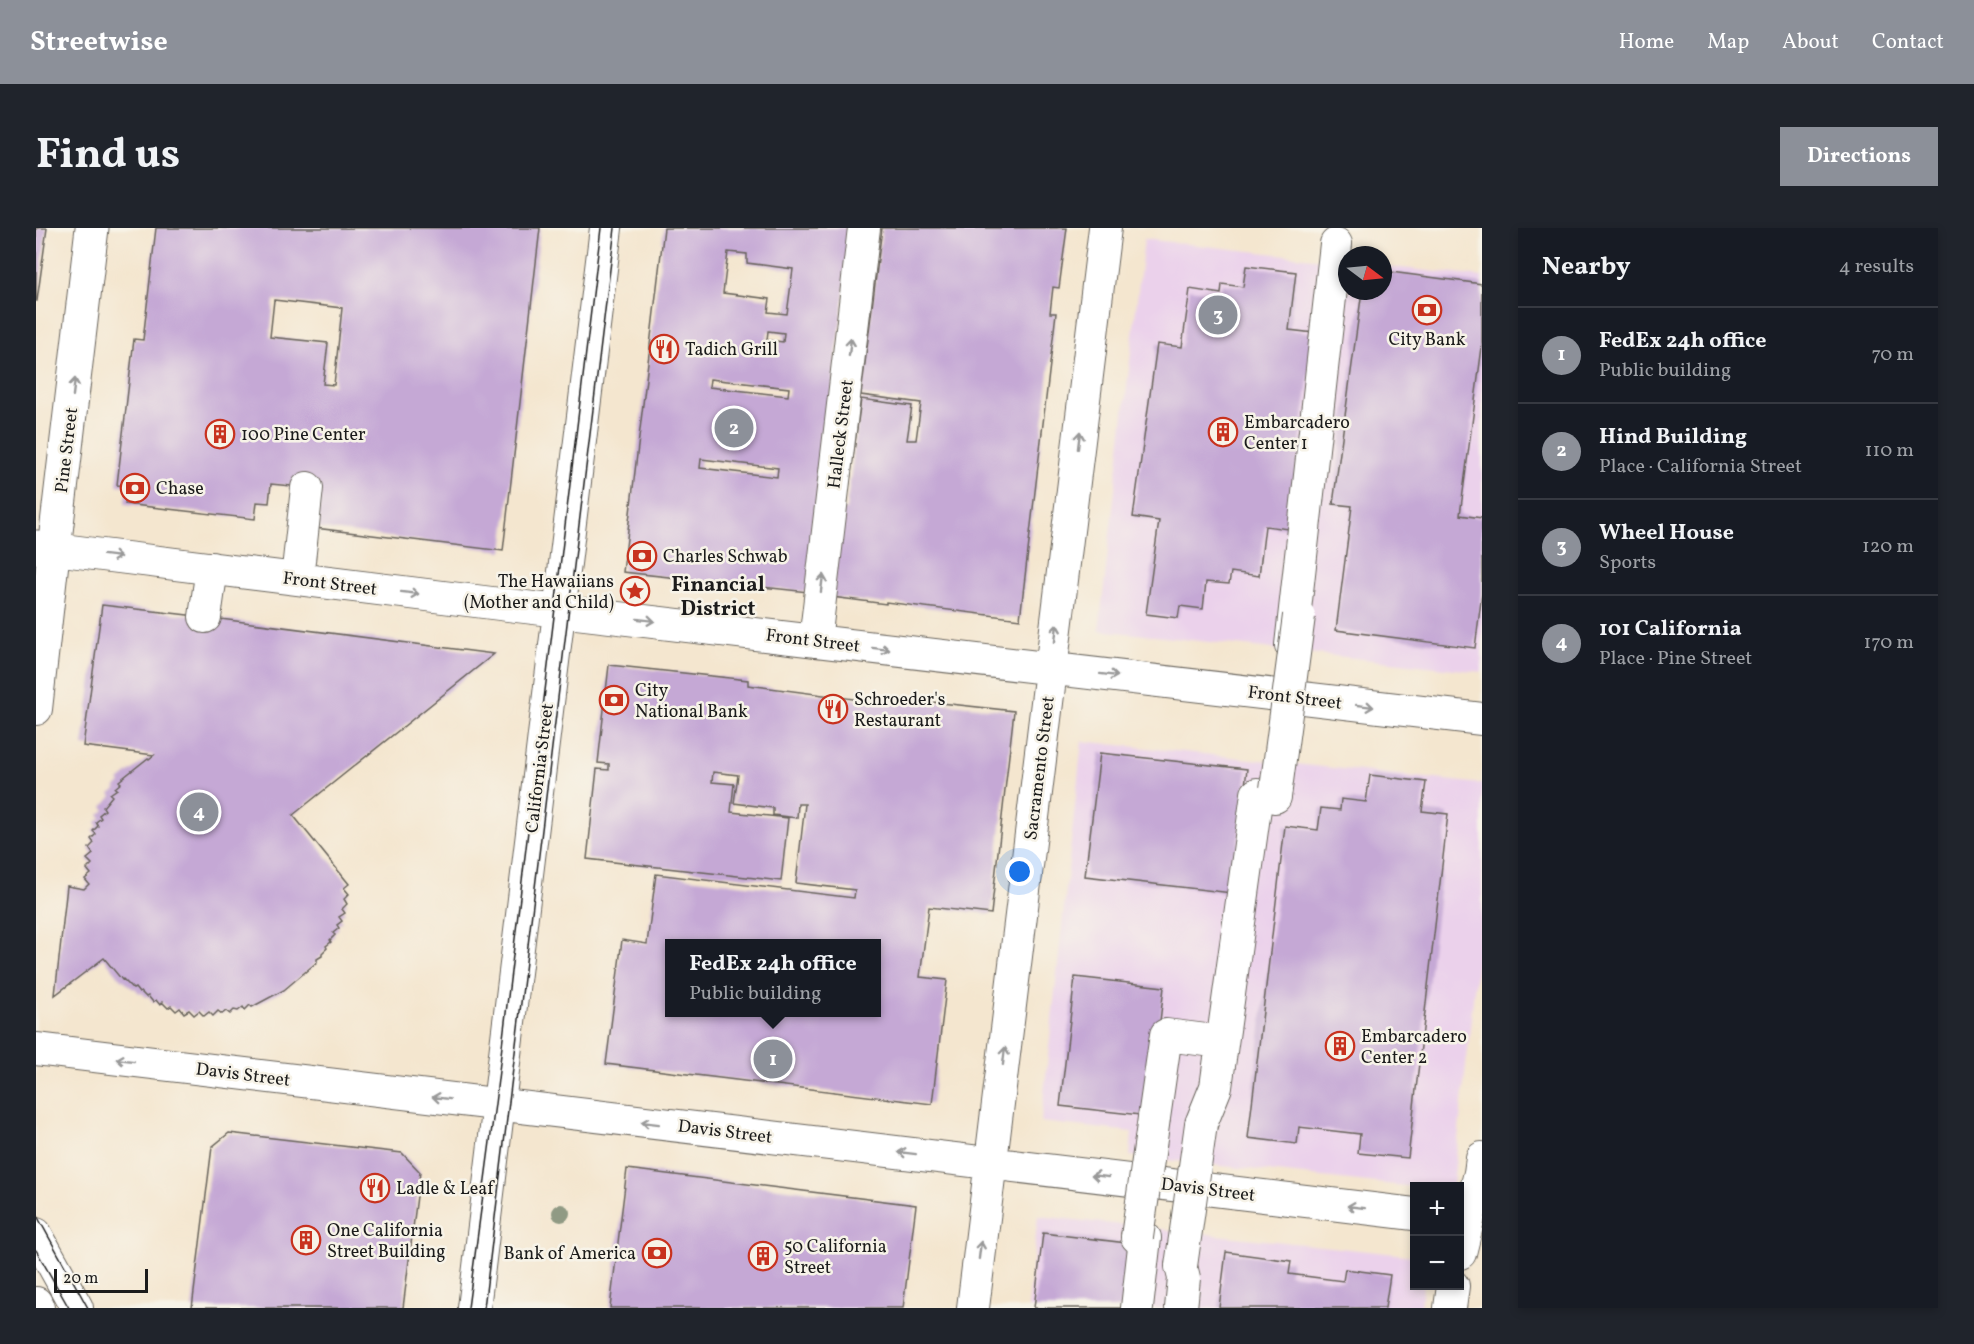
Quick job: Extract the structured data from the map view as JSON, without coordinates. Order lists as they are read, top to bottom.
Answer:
{
  "streets": {
    "main road": ["Pine Street"],
    "street": [
      "Halleck Street",
      "Front Street",
      "California Street",
      "Sacramento Street",
      "Davis Street"
    ]
  },
  "crossings": [
    ["Halleck Street", "Front Street"],
    ["Pine Street", "Front Street"],
    ["Front Street", "California Street"],
    ["Front Street", "Sacramento Street"],
    ["California Street", "Davis Street"],
    ["Sacramento Street", "Davis Street"]
  ],
  "one_way": [
    "Halleck Street",
    "Pine Street",
    "Front Street",
    "Davis Street"
  ],
  "districts": ["Financial District"],
  "places": {
    "bank": [
      "City Bank",
      "Chase",
      "Charles Schwab",
      "City National Bank",
      "Bank of America"
    ],
    "restaurant": ["Tadich Grill", "Schroeder's Restaurant", "Ladle & Leaf"],
    "building": [
      "Embarcadero Center 1",
      "100 Pine Center",
      "Embarcadero Center 2",
      "One California Street Building",
      "50 California Street"
    ],
    "place": ["The Hawaiians (Mother and Child)"]
  },
  "scale_bar": "20 m",
  "north": "right",
  "page": {
    "header": "Streetwise",
    "nav": [
      "Home",
      "Map",
      "About",
      "Contact"
    ],
    "title": "Find us",
    "buttons": "Directions",
    "heading": ["Nearby", "4 results"],
    "pins": [
      "3",
      "2",
      "4",
      "1"
    ],
    "list": [
      {
        "mark": "1",
        "name": "FedEx 24h office",
        "note": "Public building",
        "value": "70 m"
      },
      {
        "mark": "2",
        "name": "Hind Building",
        "note": "Place · California Street",
        "value": "110 m"
      },
      {
        "mark": "3",
        "name": "Wheel House",
        "note": "Sports",
        "value": "120 m"
      },
      {
        "mark": "4",
        "name": "101 California",
        "note": "Place · Pine Street",
        "value": "170 m"
      }
    ],
    "popup": ["FedEx 24h office", "Public building"],
    "map_buttons": ["+", "−"],
    "scale": "20 m"
  }
}
